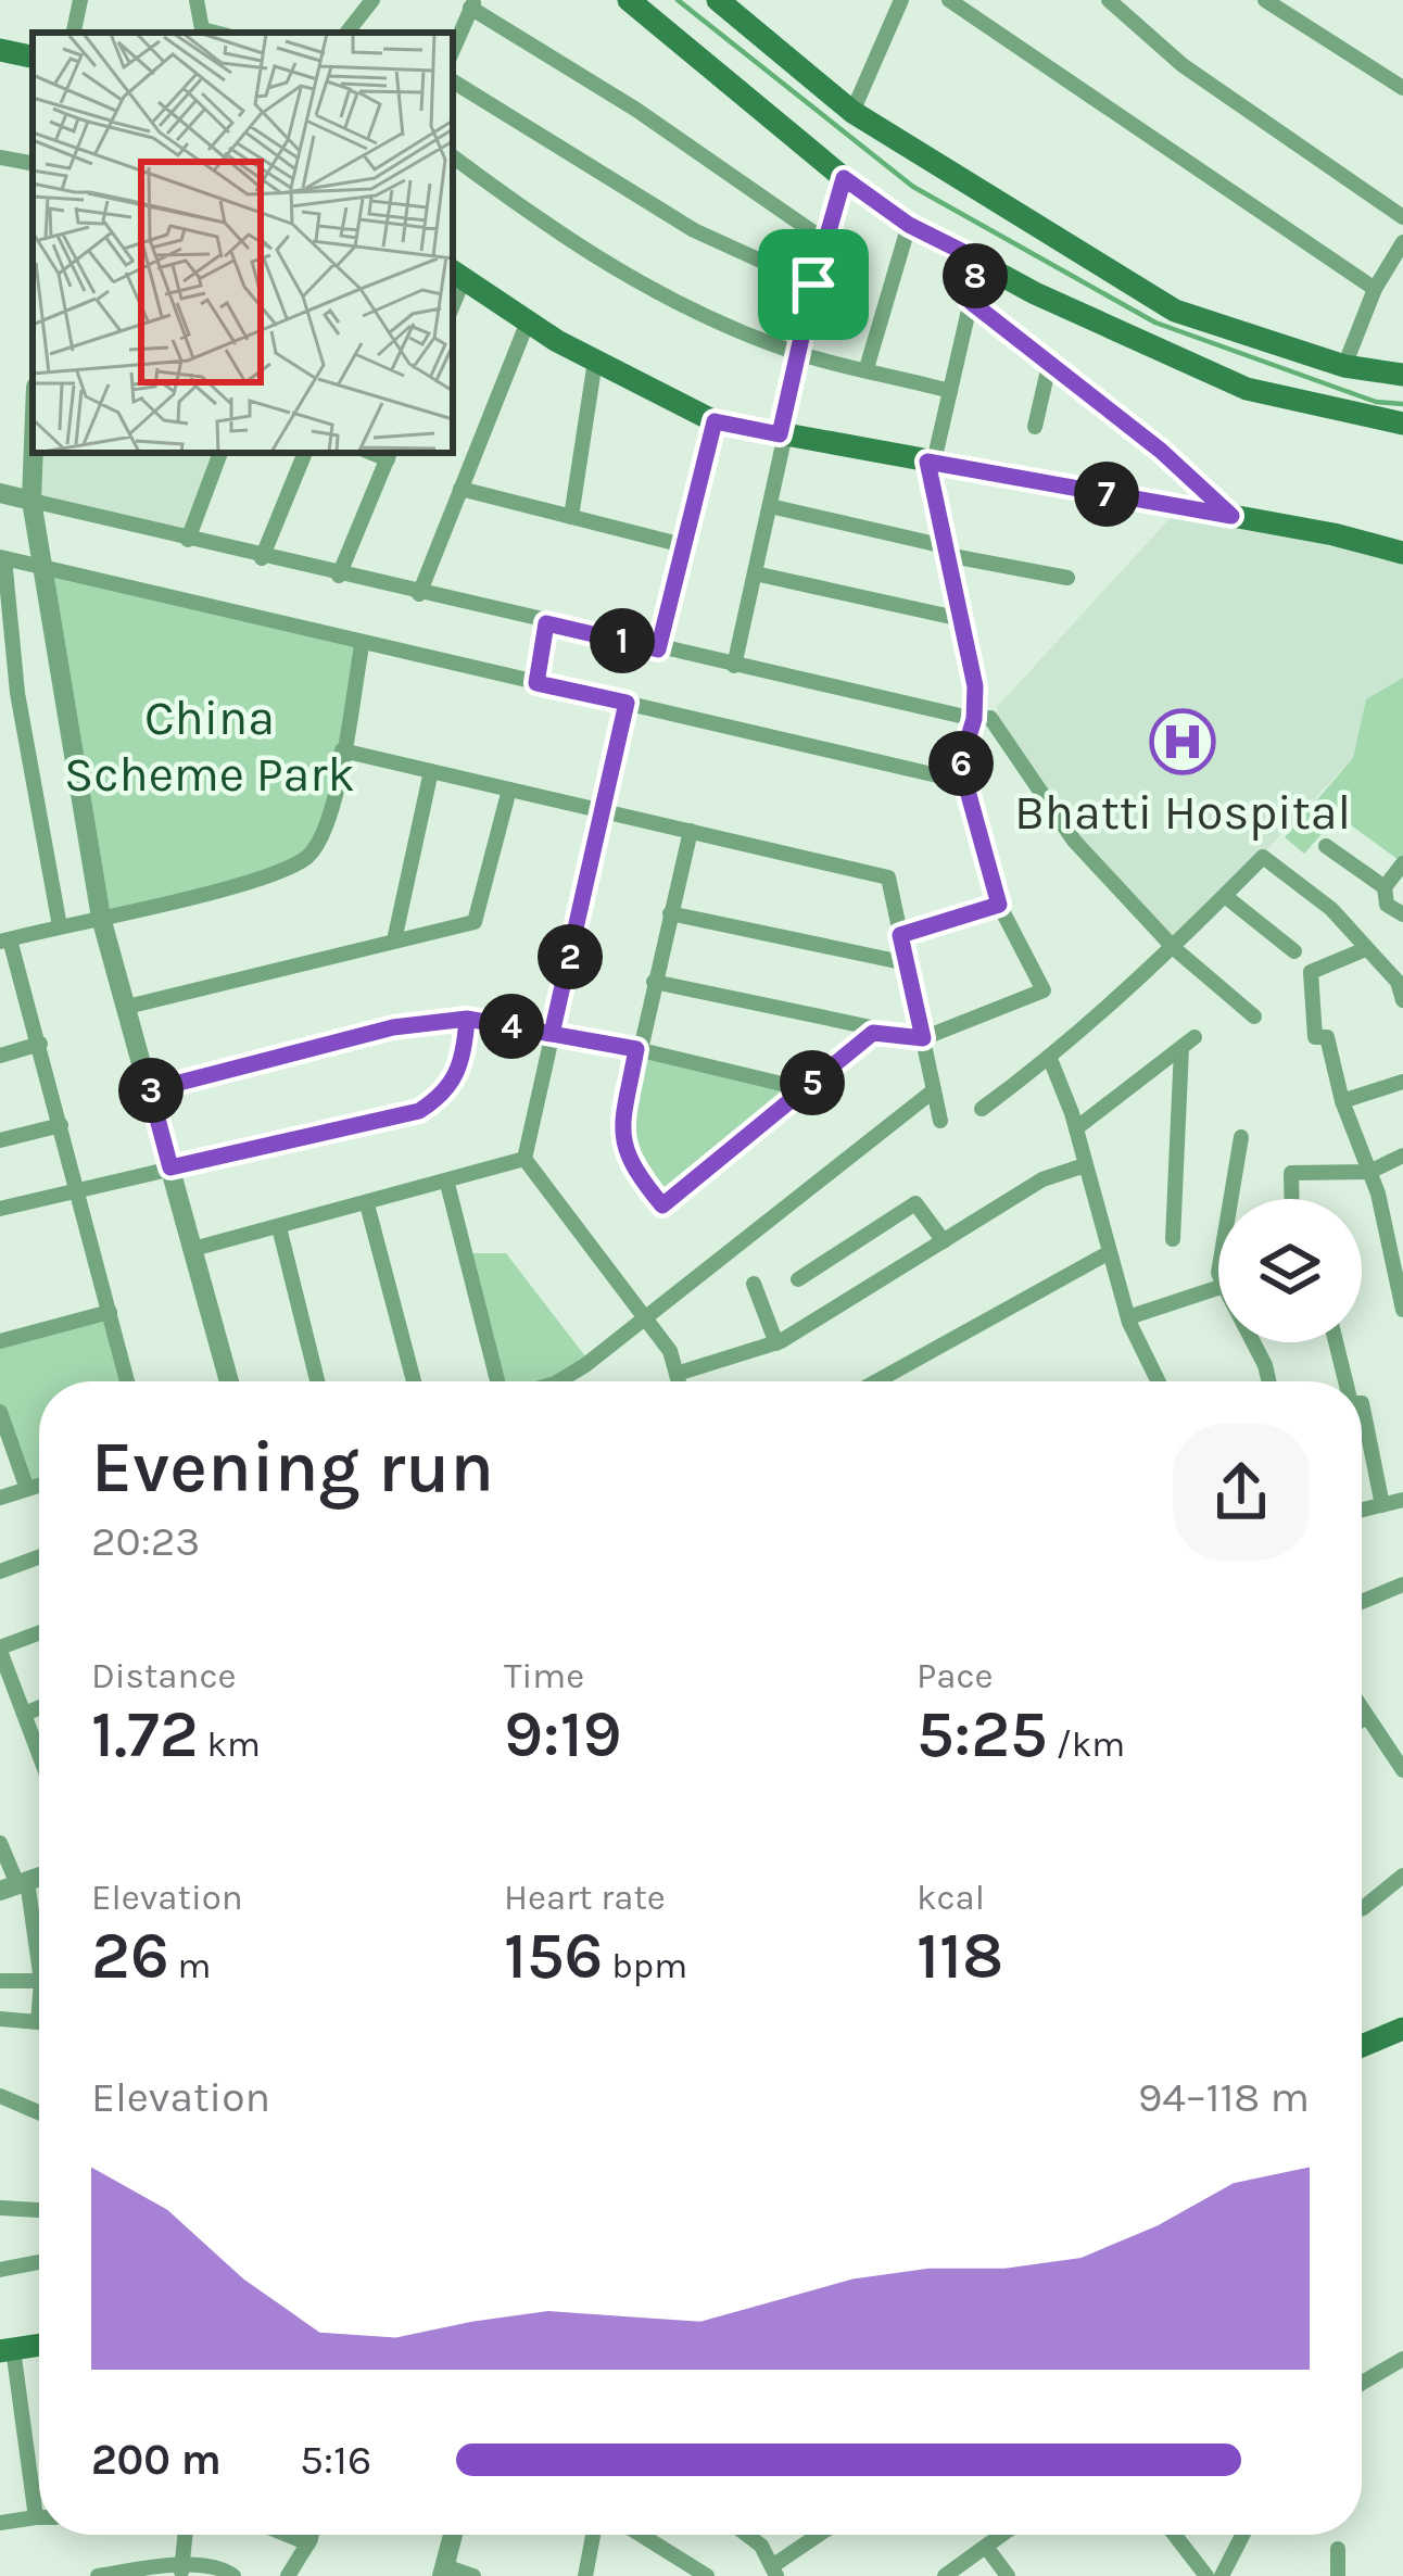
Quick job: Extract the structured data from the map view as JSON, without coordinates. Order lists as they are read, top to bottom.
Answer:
{
  "parks": ["China Scheme Park"],
  "places": {
    "hospital": ["Bhatti Hospital"]
  },
  "page": {
    "pins": [
      "8",
      "7",
      "1",
      "6",
      "2",
      "4",
      "5",
      "3"
    ],
    "heading": ["Evening run", "20:23"],
    "stats": [
      ["Distance", "1.72 km"],
      ["Time", "9:19"],
      ["Pace", "5:25 /km"],
      ["Elevation", "26 m"],
      ["Heart rate", "156 bpm"],
      ["kcal", "118"]
    ],
    "chart": ["Elevation", "94–118 m"],
    "list": [
      {
        "name": "200 m",
        "note": "5:16"
      }
    ]
  }
}
